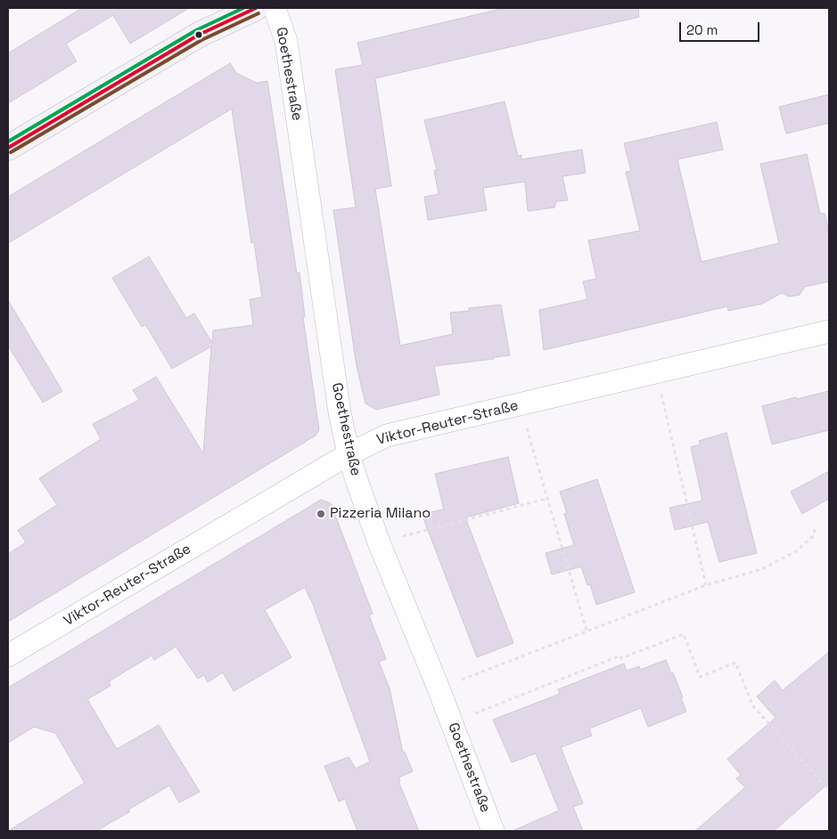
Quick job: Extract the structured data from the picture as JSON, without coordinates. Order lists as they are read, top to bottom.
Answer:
{
  "streets": {
    "street": ["Goethestraße", "Viktor-Reuter-Straße"]
  },
  "crossings": [
    ["Goethestraße", "Viktor-Reuter-Straße"]
  ],
  "places": ["Pizzeria Milano"],
  "scale_bar": "20 m"
}
